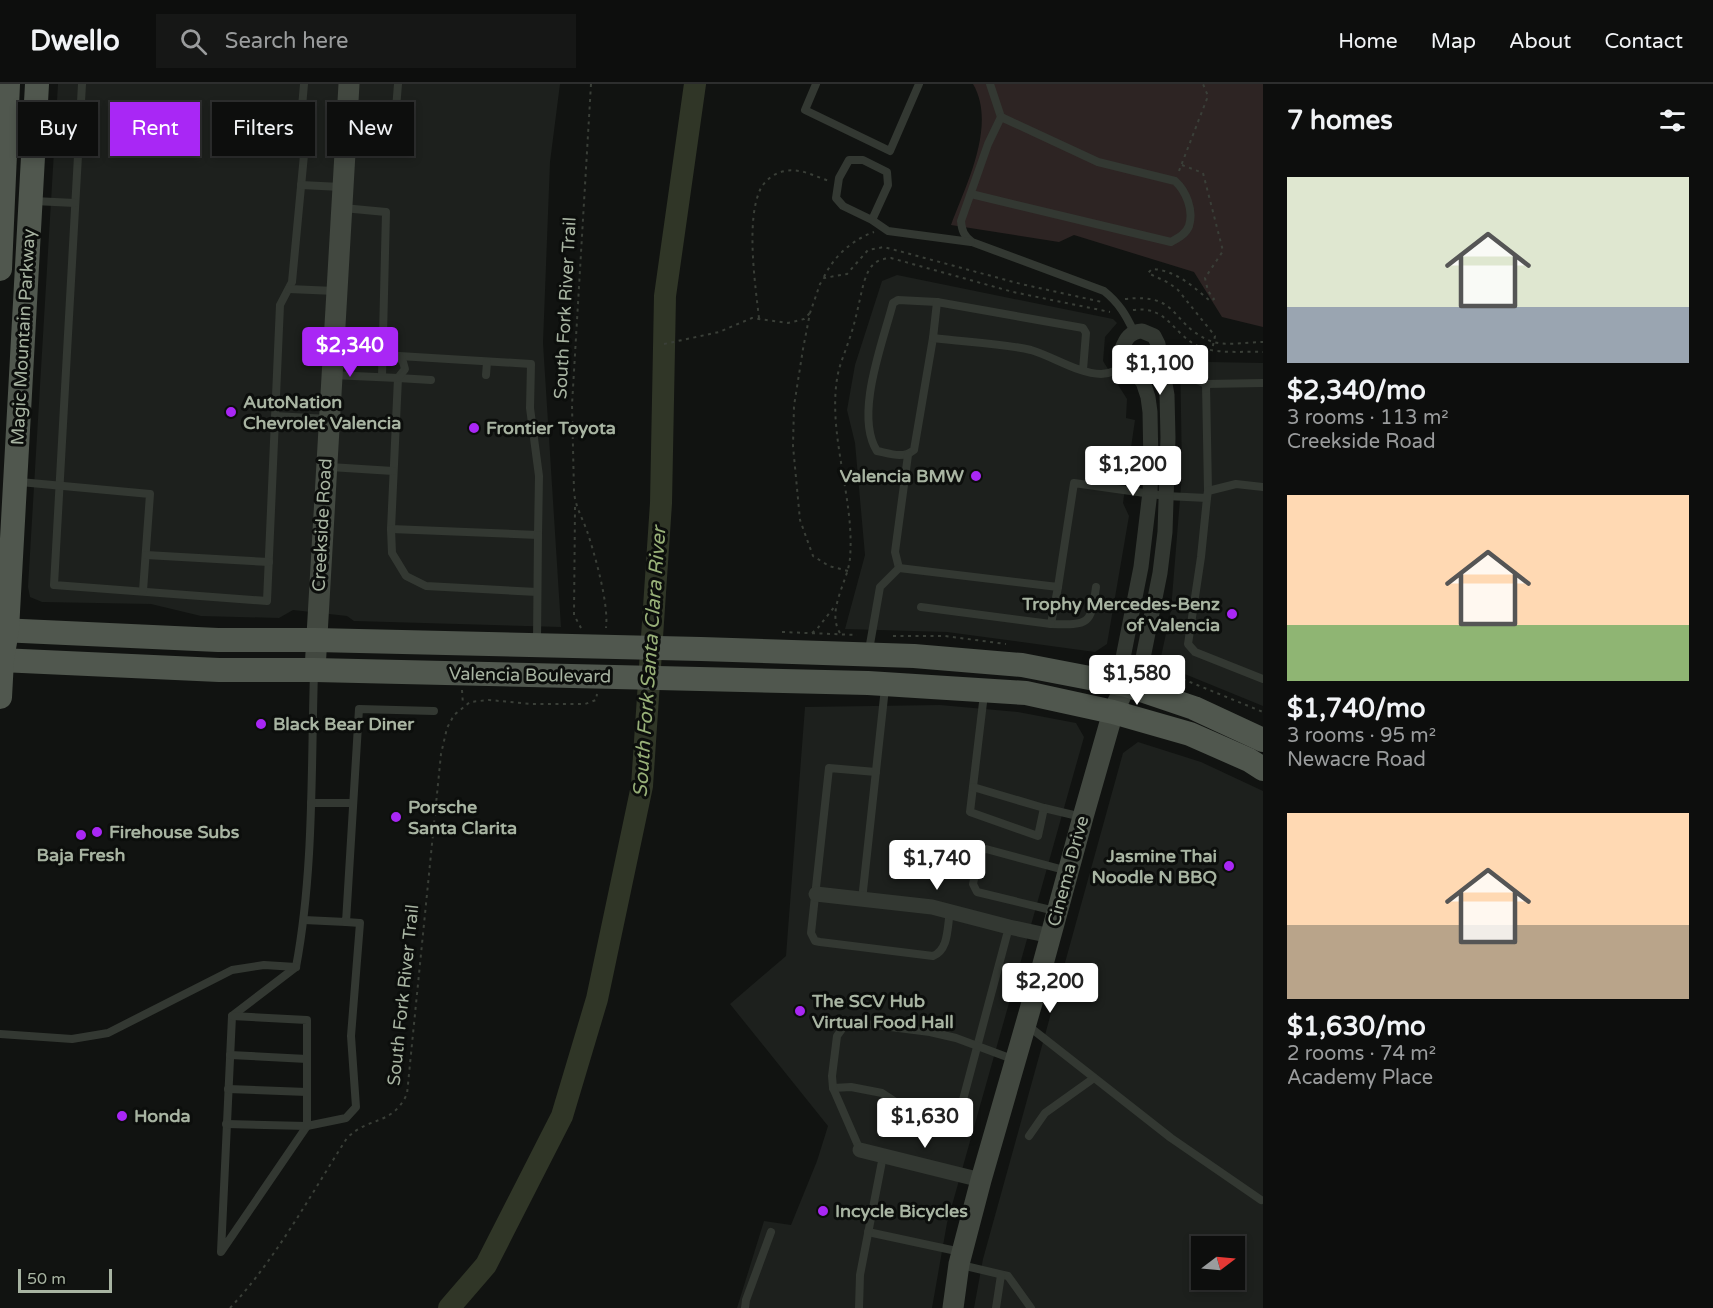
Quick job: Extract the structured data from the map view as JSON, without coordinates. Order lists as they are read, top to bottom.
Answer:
{
  "streets": {
    "main road": ["Magic Mountain Parkway", "Valencia Boulevard"],
    "street": ["Creekside Road", "Cinema Drive"],
    "path": ["South Fork River Trail"]
  },
  "crossings": [
    ["Magic Mountain Parkway", "Valencia Boulevard"],
    ["Creekside Road", "Valencia Boulevard"],
    ["Valencia Boulevard", "Cinema Drive"]
  ],
  "water": ["South Fork Santa Clara River"],
  "places": [
    "AutoNation Chevrolet Valencia",
    "Frontier Toyota",
    "Valencia BMW",
    "Trophy Mercedes-Benz of Valencia",
    "Black Bear Diner",
    "Porsche Santa Clarita",
    "Firehouse Subs",
    "Baja Fresh",
    "Jasmine Thai Noodle N BBQ",
    "The SCV Hub Virtual Food Hall",
    "Honda",
    "Incycle Bicycles"
  ],
  "scale_bar": "50 m",
  "north": "right",
  "page": {
    "header": "Dwello",
    "search": "Search here",
    "nav": [
      "Home",
      "Map",
      "About",
      "Contact"
    ],
    "heading": "7 homes",
    "chip": [
      "Buy",
      "Rent",
      "Filters",
      "New"
    ],
    "list": [
      {
        "name": "$2,340/mo",
        "note": "3 rooms · 113 m² · Creekside Road"
      },
      {
        "name": "$1,740/mo",
        "note": "3 rooms · 95 m² · Newacre Road"
      },
      {
        "name": "$1,630/mo",
        "note": "2 rooms · 74 m² · Academy Place"
      }
    ],
    "price": [
      "$2,340",
      "$1,100",
      "$1,200",
      "$1,580",
      "$1,740",
      "$2,200",
      "$1,630"
    ],
    "scale": "50 m"
  }
}
